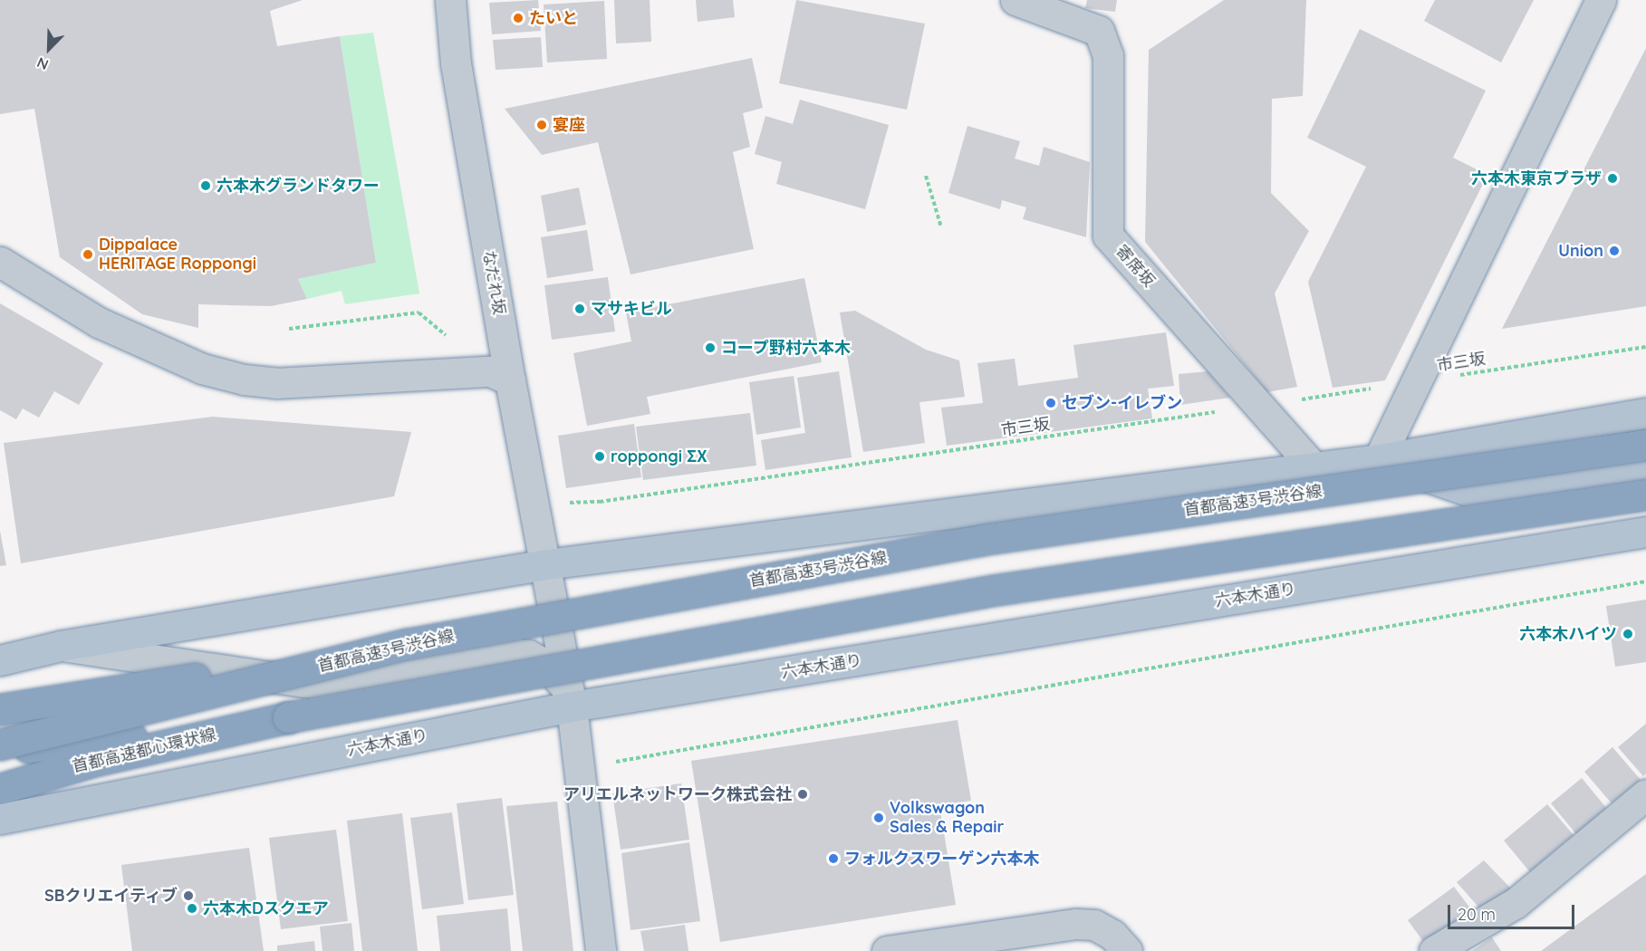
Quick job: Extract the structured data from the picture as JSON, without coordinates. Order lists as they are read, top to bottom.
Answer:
{
  "streets": {
    "highway": ["首都高速3号渋谷線", "首都高速都心環状線"],
    "main road": ["六本木通り"],
    "street": ["寄席坂", "なだれ坂"],
    "path": ["市三坂"]
  },
  "crossings": [
    ["寄席坂", "市三坂"],
    ["なだれ坂", "六本木通り"]
  ],
  "places": [
    "たいと",
    "宴座",
    "六本木東京プラザ",
    "六本木グランドタワー",
    "Union",
    "Dippalace HERITAGE Roppongi",
    "マサキビル",
    "コープ野村六本木",
    "セブン-イレブン",
    "roppongi ΣΧ",
    "六本木ハイツ",
    "アリエルネットワーク株式会社",
    "Volkswagon Sales & Repair",
    "フォルクスワーゲン六本木",
    "SBクリエイティブ",
    "六本木Dスクエア"
  ],
  "scale_bar": "20 m",
  "north": "bottom left"
}
